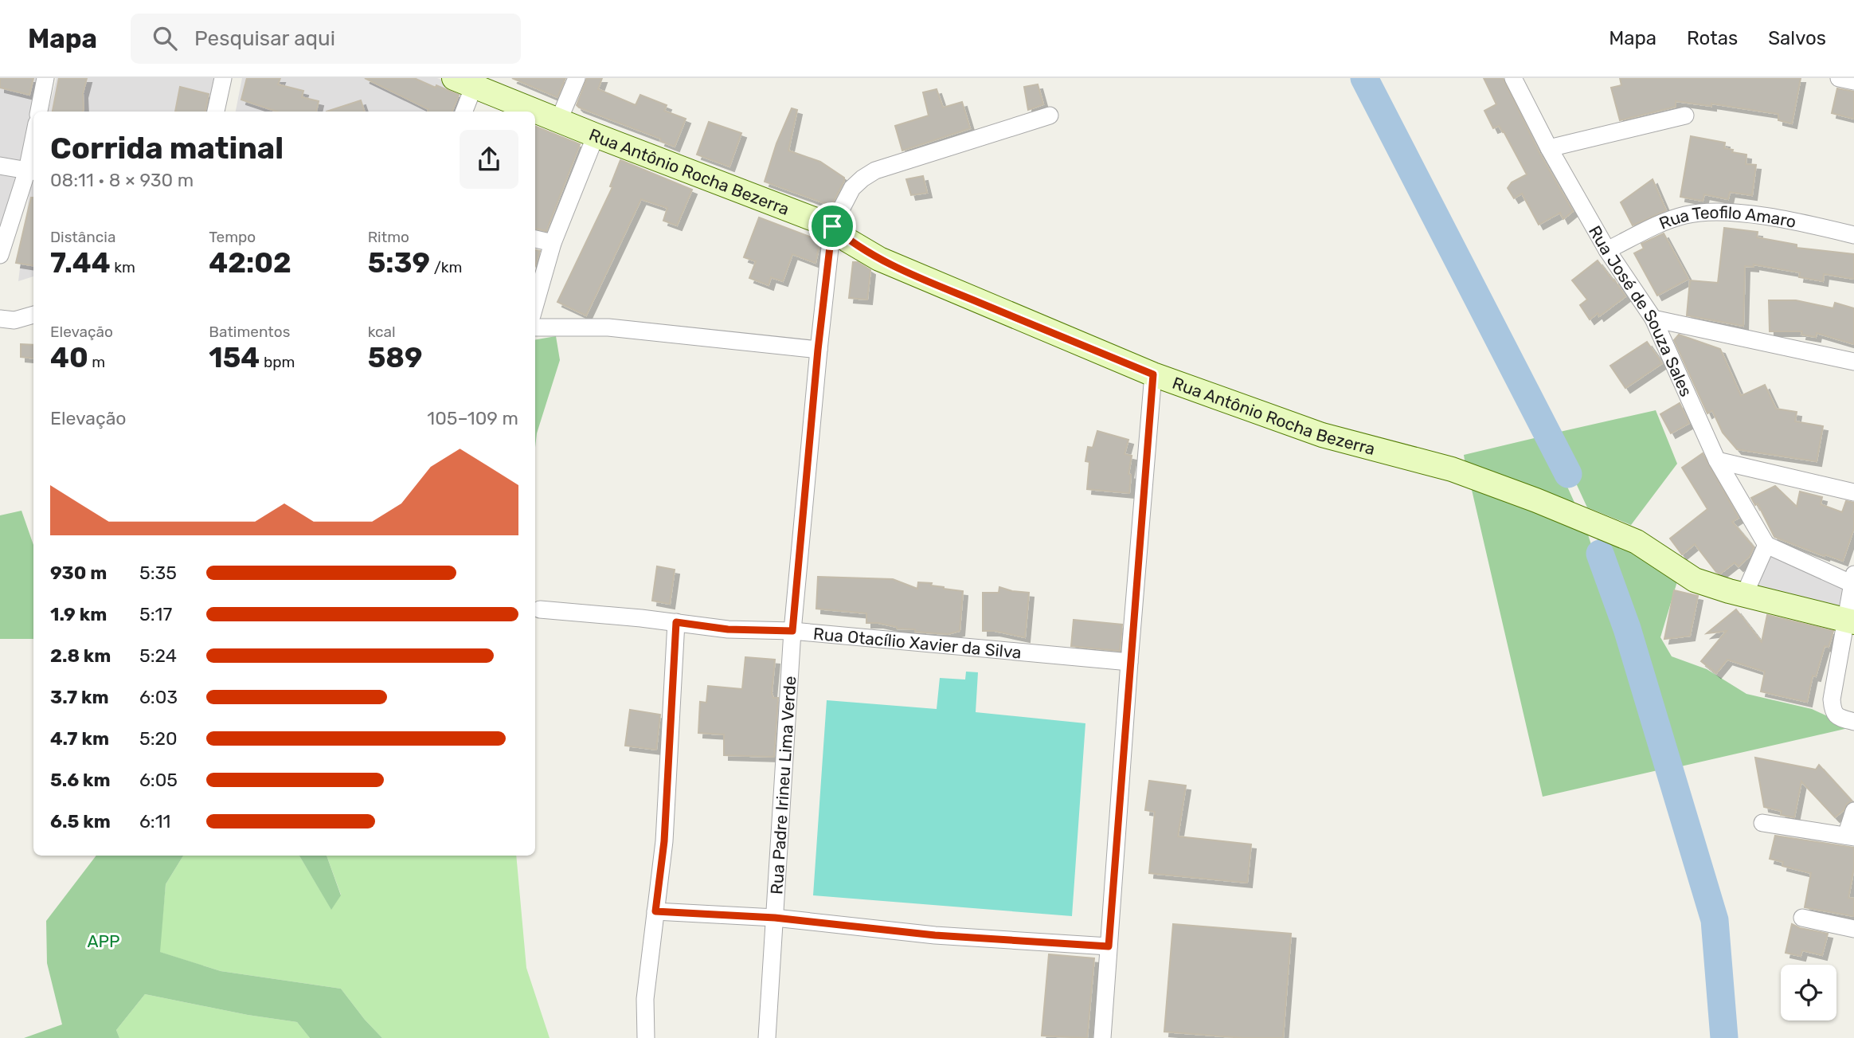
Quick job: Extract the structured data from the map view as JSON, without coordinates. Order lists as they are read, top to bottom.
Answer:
{
  "streets": {
    "street": [
      "Rua Antônio Rocha Bezerra",
      "Rua Teofilo Amaro",
      "Rua José de Souza Sales",
      "Rua Otacílio Xavier da Silva",
      "Rua Padre Irineu Lima Verde"
    ]
  },
  "crossings": [
    ["Rua Antônio Rocha Bezerra", "Rua Padre Irineu Lima Verde"],
    ["Rua Teofilo Amaro", "Rua José de Souza Sales"],
    ["Rua Otacílio Xavier da Silva", "Rua Padre Irineu Lima Verde"]
  ],
  "parks": ["APP"],
  "page": {
    "header": "Mapa",
    "search": "Pesquisar aqui",
    "nav": ["Mapa", "Rotas", "Salvos"],
    "heading": ["Corrida matinal", "08:11 · 8 × 930 m"],
    "stats": [
      ["Distância", "7.44 km"],
      ["Tempo", "42:02"],
      ["Ritmo", "5:39 /km"],
      ["Elevação", "40 m"],
      ["Batimentos", "154 bpm"],
      ["kcal", "589"]
    ],
    "chart": ["Elevação", "105–109 m"],
    "list": [
      {
        "name": "930 m",
        "note": "5:35"
      },
      {
        "name": "1.9 km",
        "note": "5:17"
      },
      {
        "name": "2.8 km",
        "note": "5:24"
      },
      {
        "name": "3.7 km",
        "note": "6:03"
      },
      {
        "name": "4.7 km",
        "note": "5:20"
      },
      {
        "name": "5.6 km",
        "note": "6:05"
      },
      {
        "name": "6.5 km",
        "note": "6:11"
      }
    ]
  }
}
